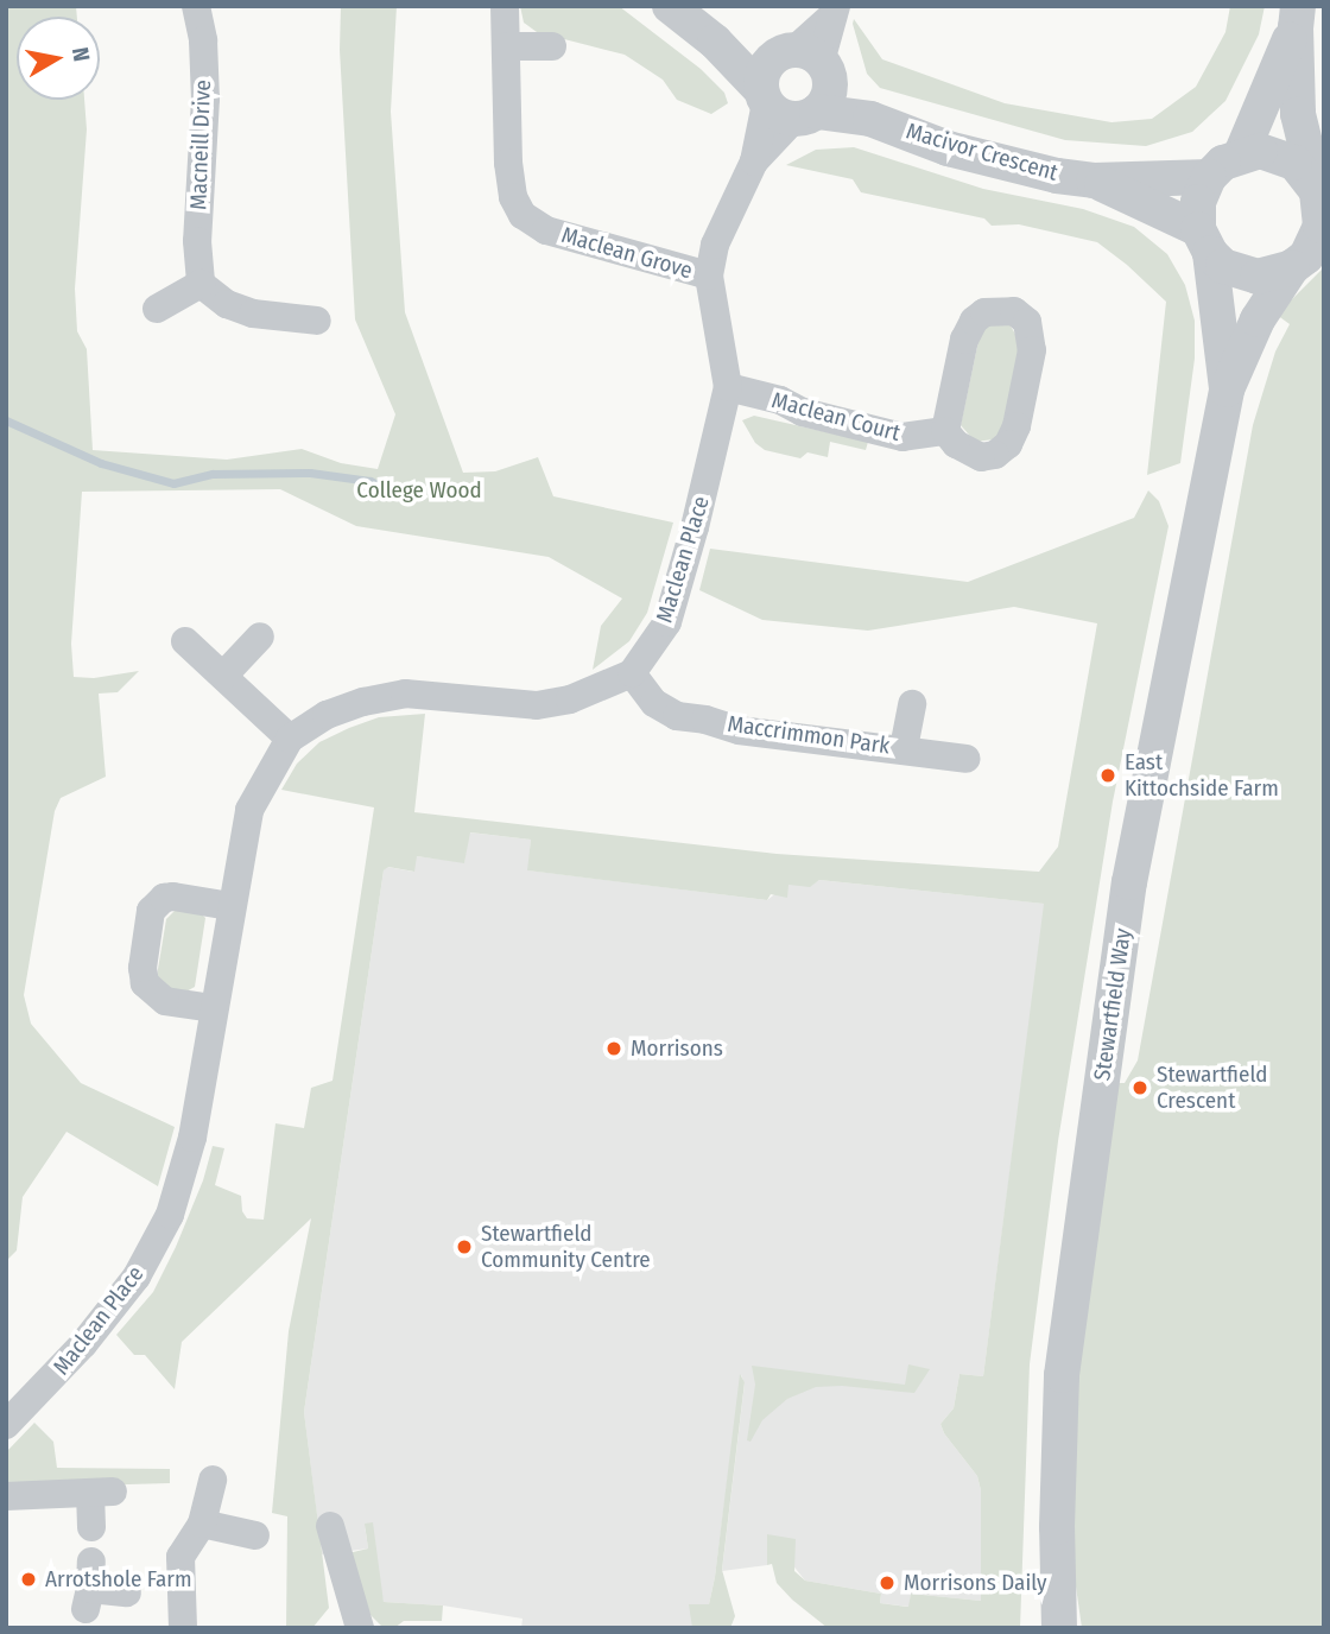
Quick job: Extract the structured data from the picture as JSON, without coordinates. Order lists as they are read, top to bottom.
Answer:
{
  "streets": {
    "street": [
      "Macneill Drive",
      "Macivor Crescent",
      "Maclean Grove",
      "Maclean Court",
      "Maclean Place",
      "Maccrimmon Park",
      "Stewartfield Way"
    ]
  },
  "crossings": [
    ["Macivor Crescent", "Maclean Place"],
    ["Macivor Crescent", "Stewartfield Way"],
    ["Maclean Grove", "Maclean Place"],
    ["Maclean Court", "Maclean Place"],
    ["Maclean Place", "Maccrimmon Park"]
  ],
  "parks": ["College Wood"],
  "places": [
    "East Kittochside Farm",
    "Morrisons",
    "Stewartfield Crescent",
    "Stewartfield Community Centre",
    "Arrotshole Farm",
    "Morrisons Daily"
  ],
  "north": "right"
}
